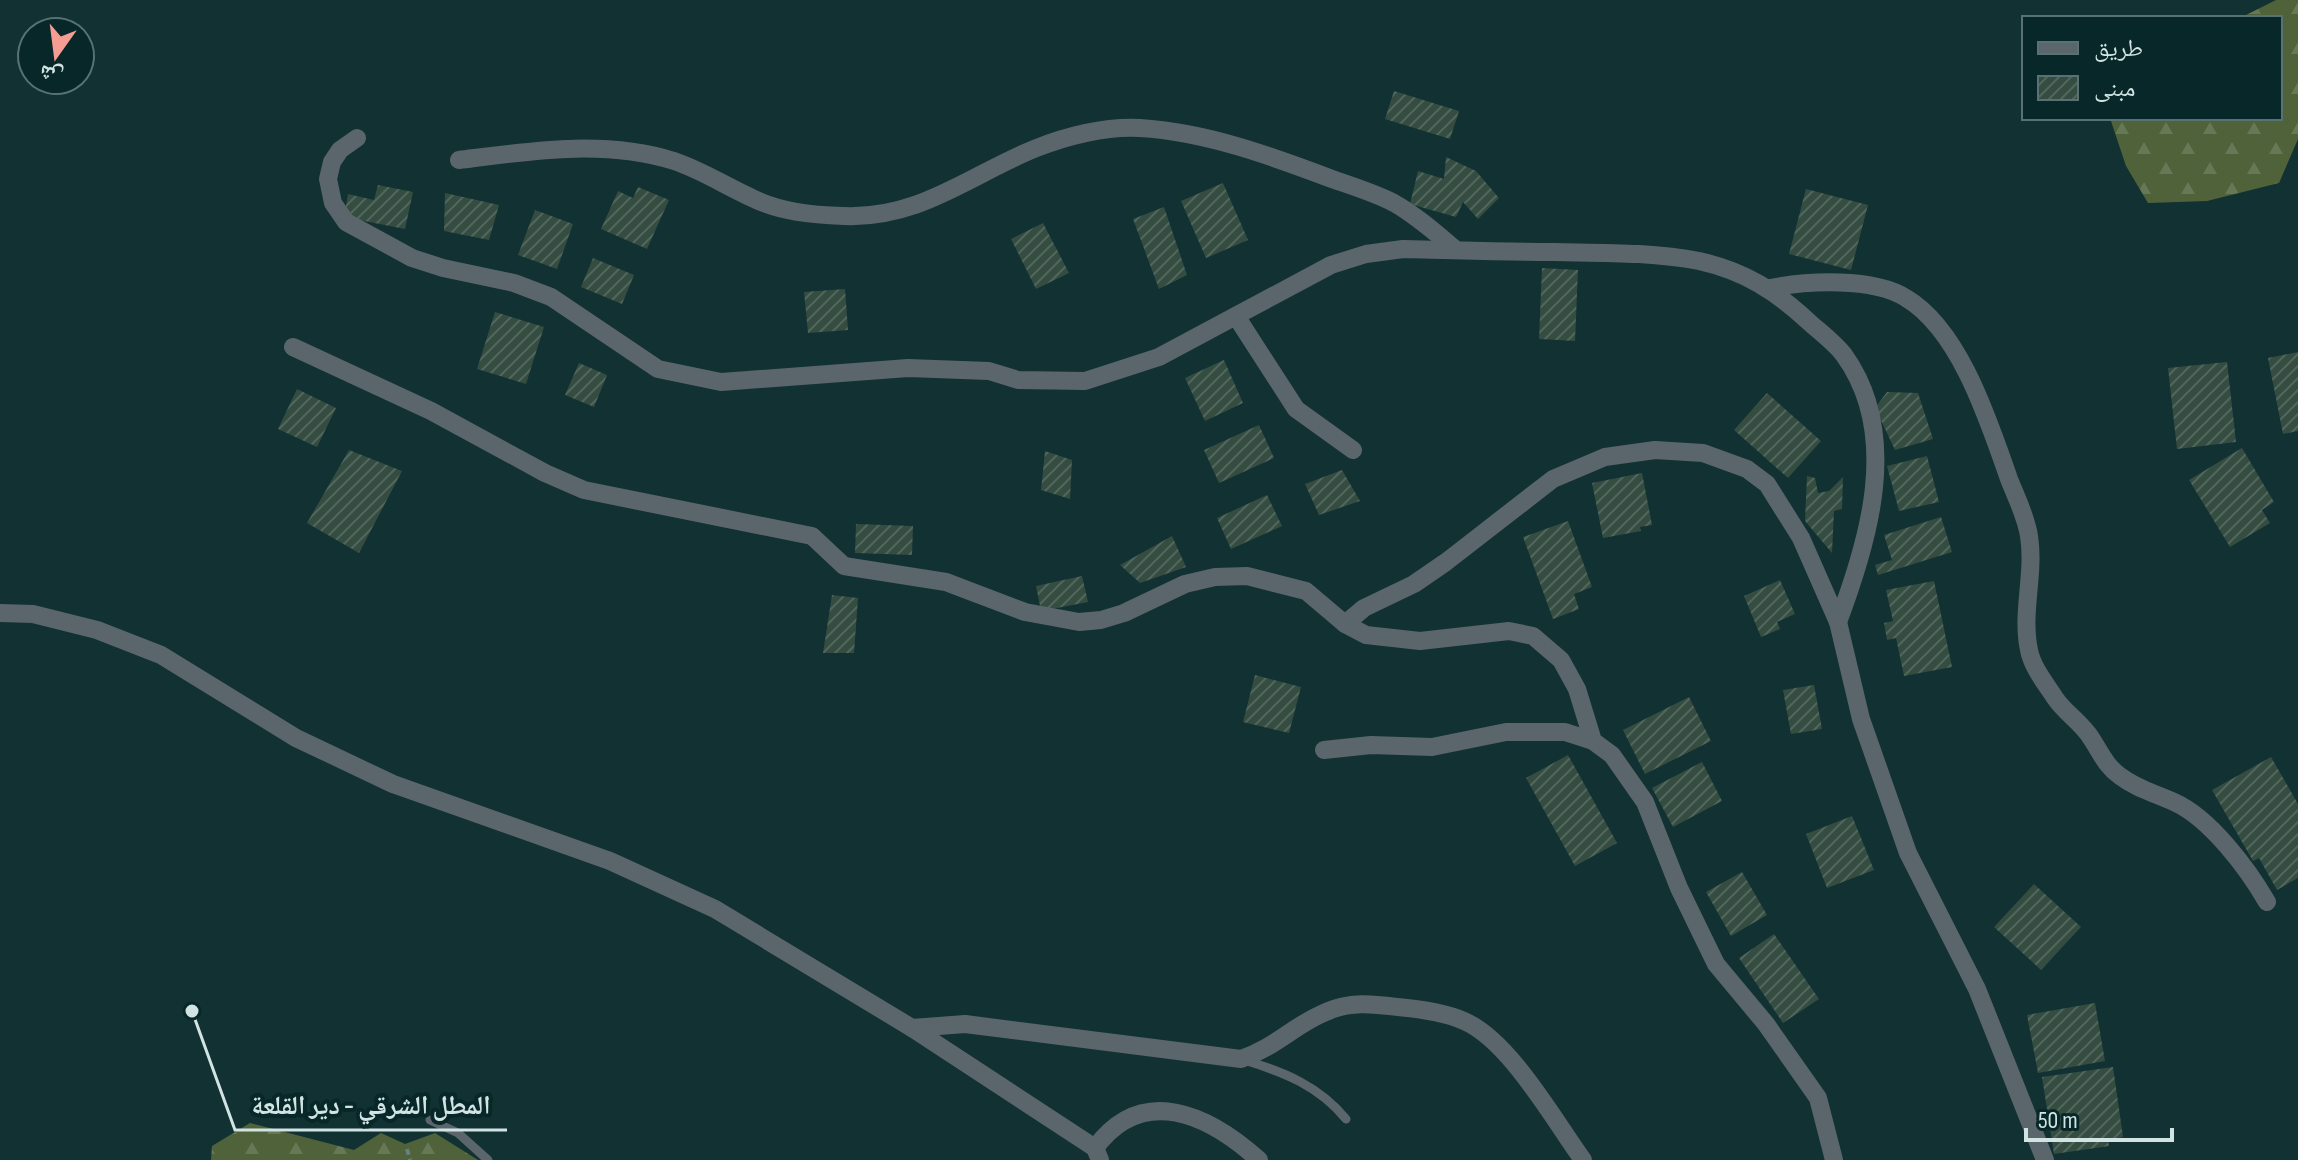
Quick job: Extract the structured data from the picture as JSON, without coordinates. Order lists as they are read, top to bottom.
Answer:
{
  "places": ["المطل الشرقي - دير القلعة"],
  "legend": ["طريق", "مبنى"],
  "scale_bar": "50 m",
  "north": "bottom"
}
